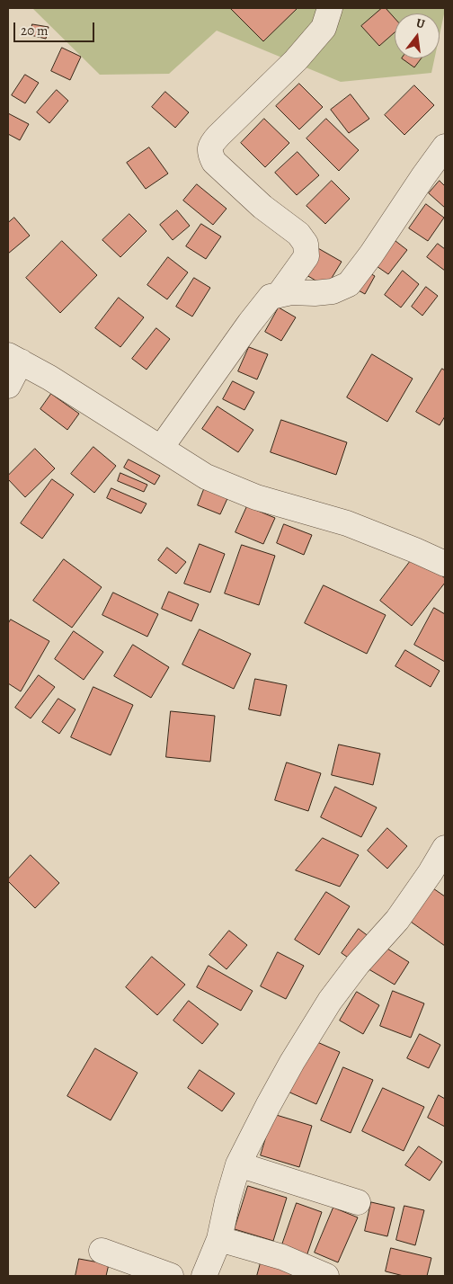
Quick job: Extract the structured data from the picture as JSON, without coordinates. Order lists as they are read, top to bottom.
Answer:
{
  "scale_bar": "20 m",
  "north": "top"
}
